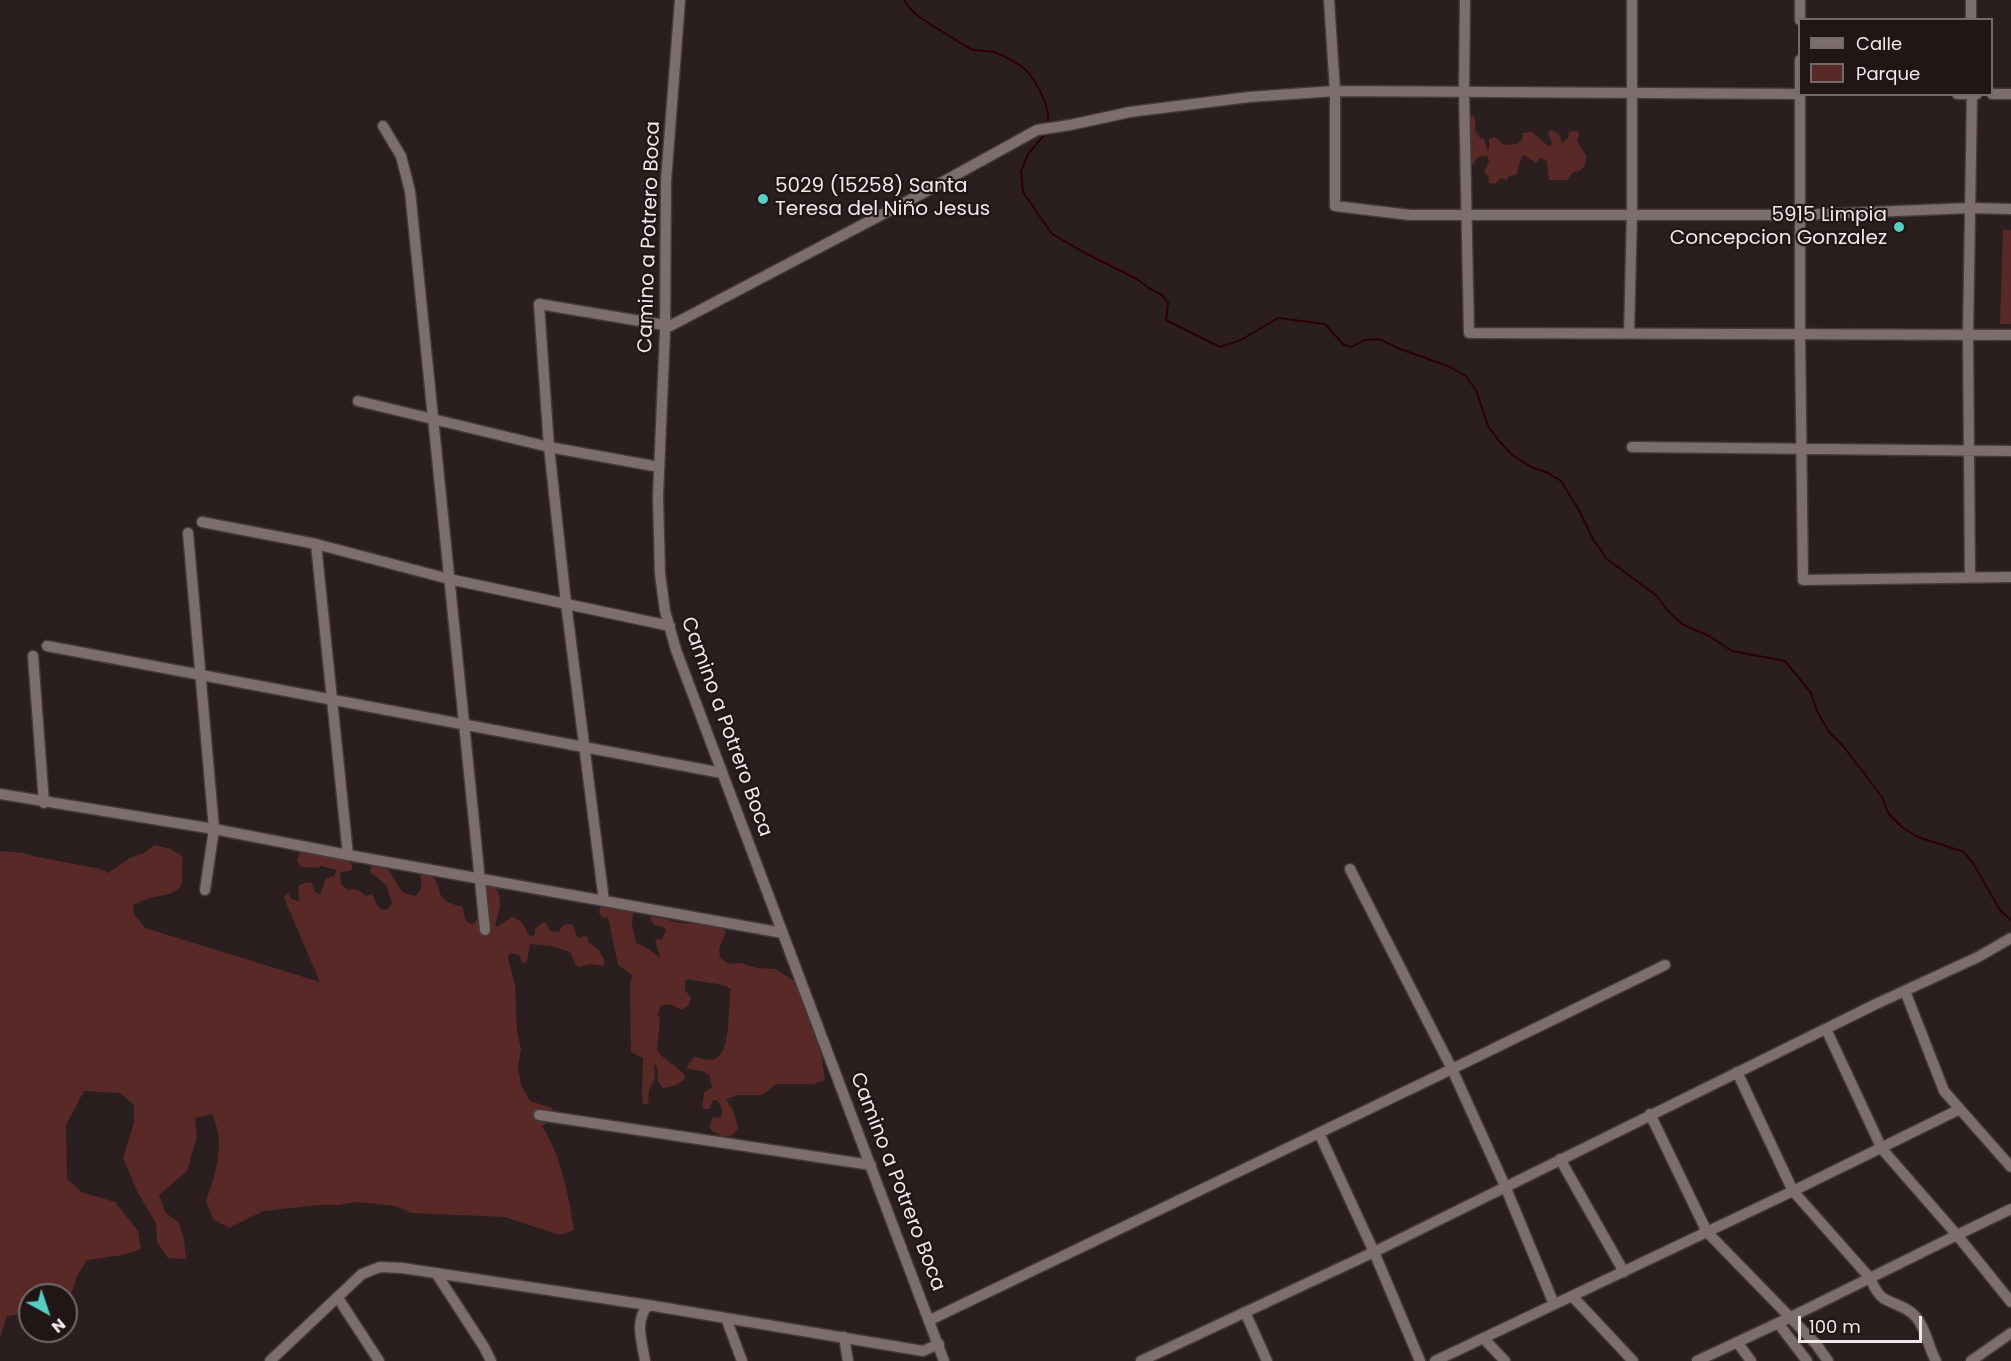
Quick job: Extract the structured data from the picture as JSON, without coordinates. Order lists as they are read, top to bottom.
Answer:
{
  "streets": {
    "street": ["Camino a Potrero Boca"]
  },
  "places": ["5029 (15258) Santa Teresa del Niño Jesus", "5915 Limpia Concepcion Gonzalez"],
  "legend": ["Calle", "Parque"],
  "scale_bar": "100 m",
  "north": "bottom right"
}
